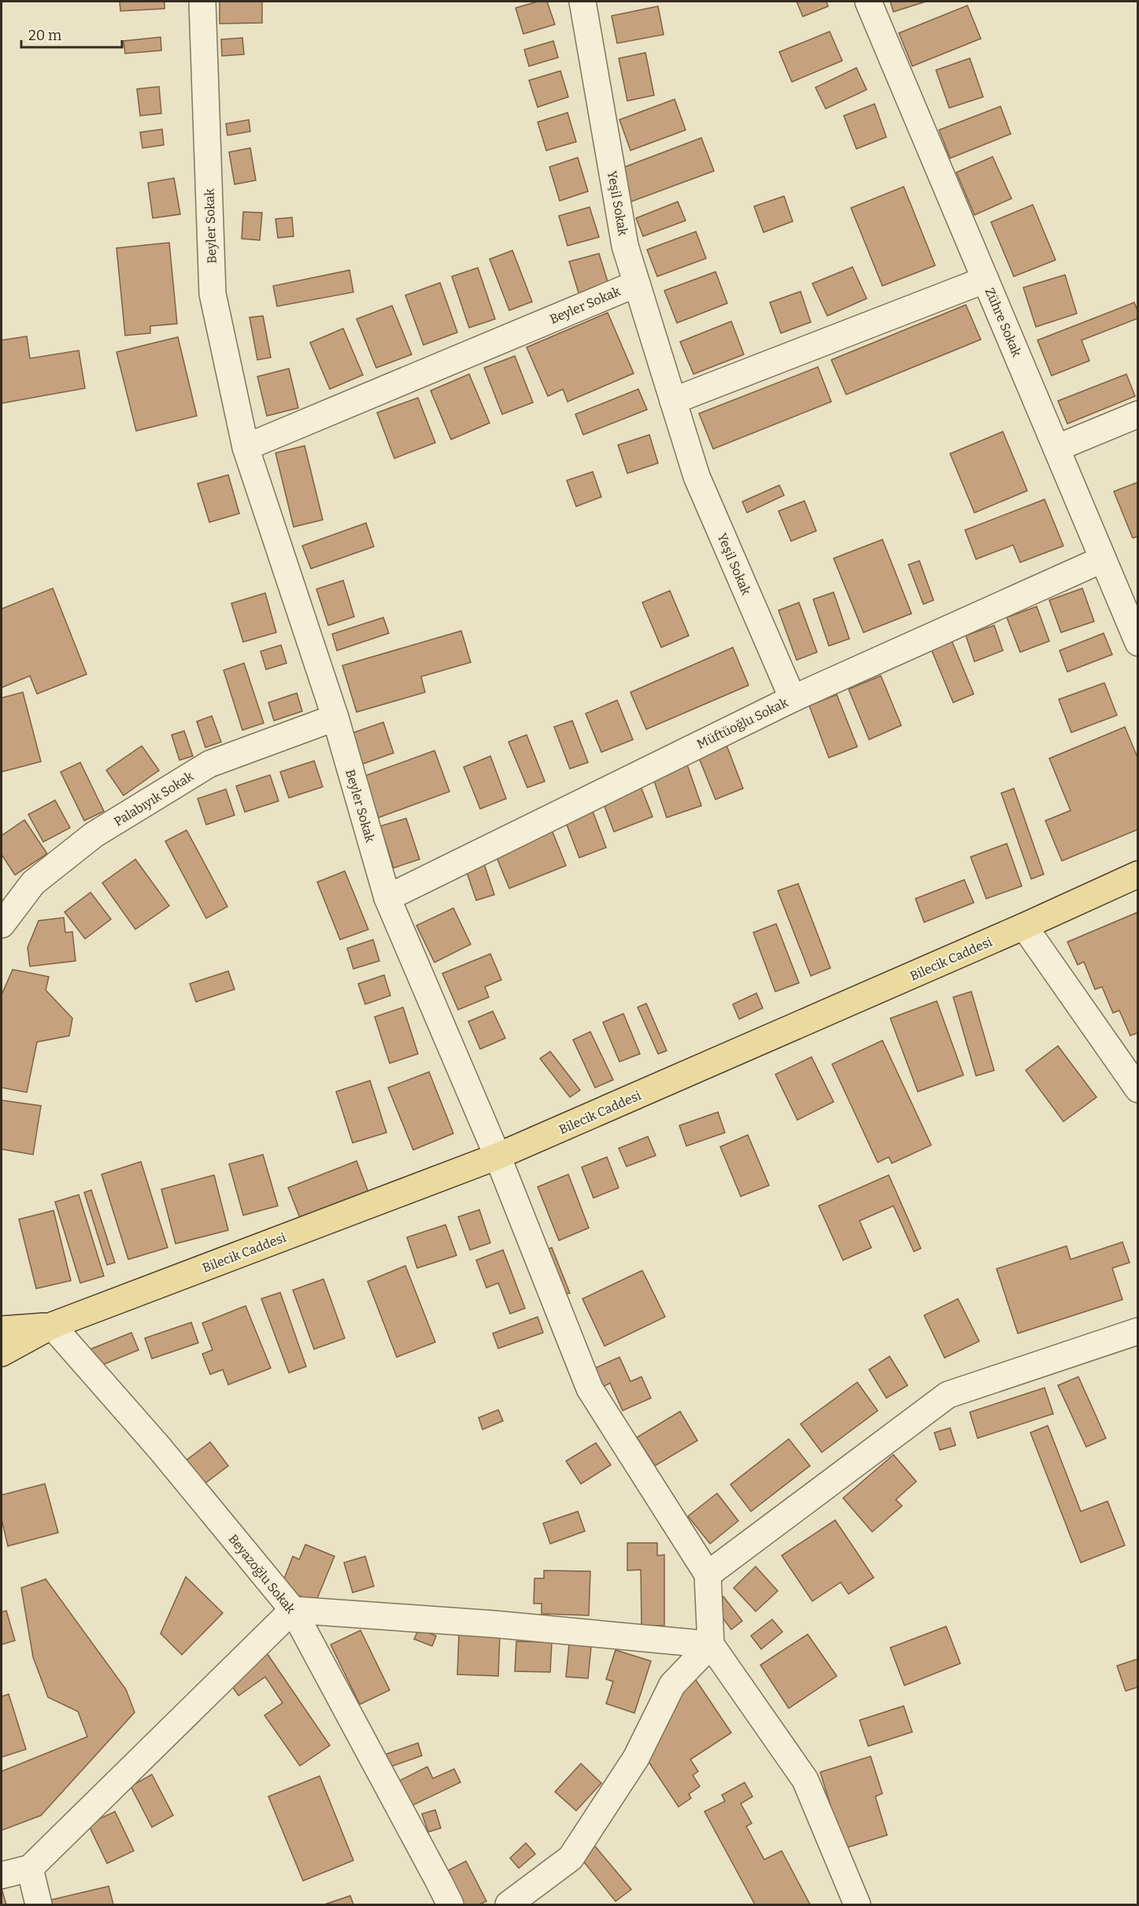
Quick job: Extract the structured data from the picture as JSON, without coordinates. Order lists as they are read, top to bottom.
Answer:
{
  "streets": {
    "main road": ["Bilecik Caddesi"],
    "street": [
      "Yeşil Sokak",
      "Beyler Sokak",
      "Zühre Sokak",
      "Müftüoğlu Sokak",
      "Palabıyık Sokak",
      "Beyazoğlu Sokak"
    ]
  },
  "crossings": [
    ["Yeşil Sokak", "Beyler Sokak"],
    ["Yeşil Sokak", "Müftüoğlu Sokak"],
    ["Beyler Sokak", "Müftüoğlu Sokak"],
    ["Beyler Sokak", "Palabıyık Sokak"],
    ["Beyler Sokak", "Bilecik Caddesi"],
    ["Zühre Sokak", "Müftüoğlu Sokak"],
    ["Bilecik Caddesi", "Beyazoğlu Sokak"]
  ],
  "scale_bar": "20 m"
}
